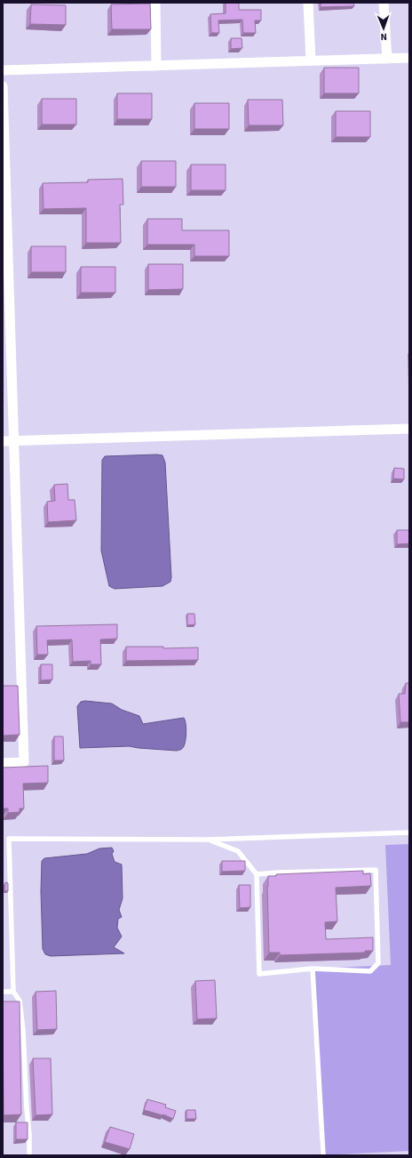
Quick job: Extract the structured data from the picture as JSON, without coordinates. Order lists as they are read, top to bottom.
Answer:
{
  "north": "bottom"
}
